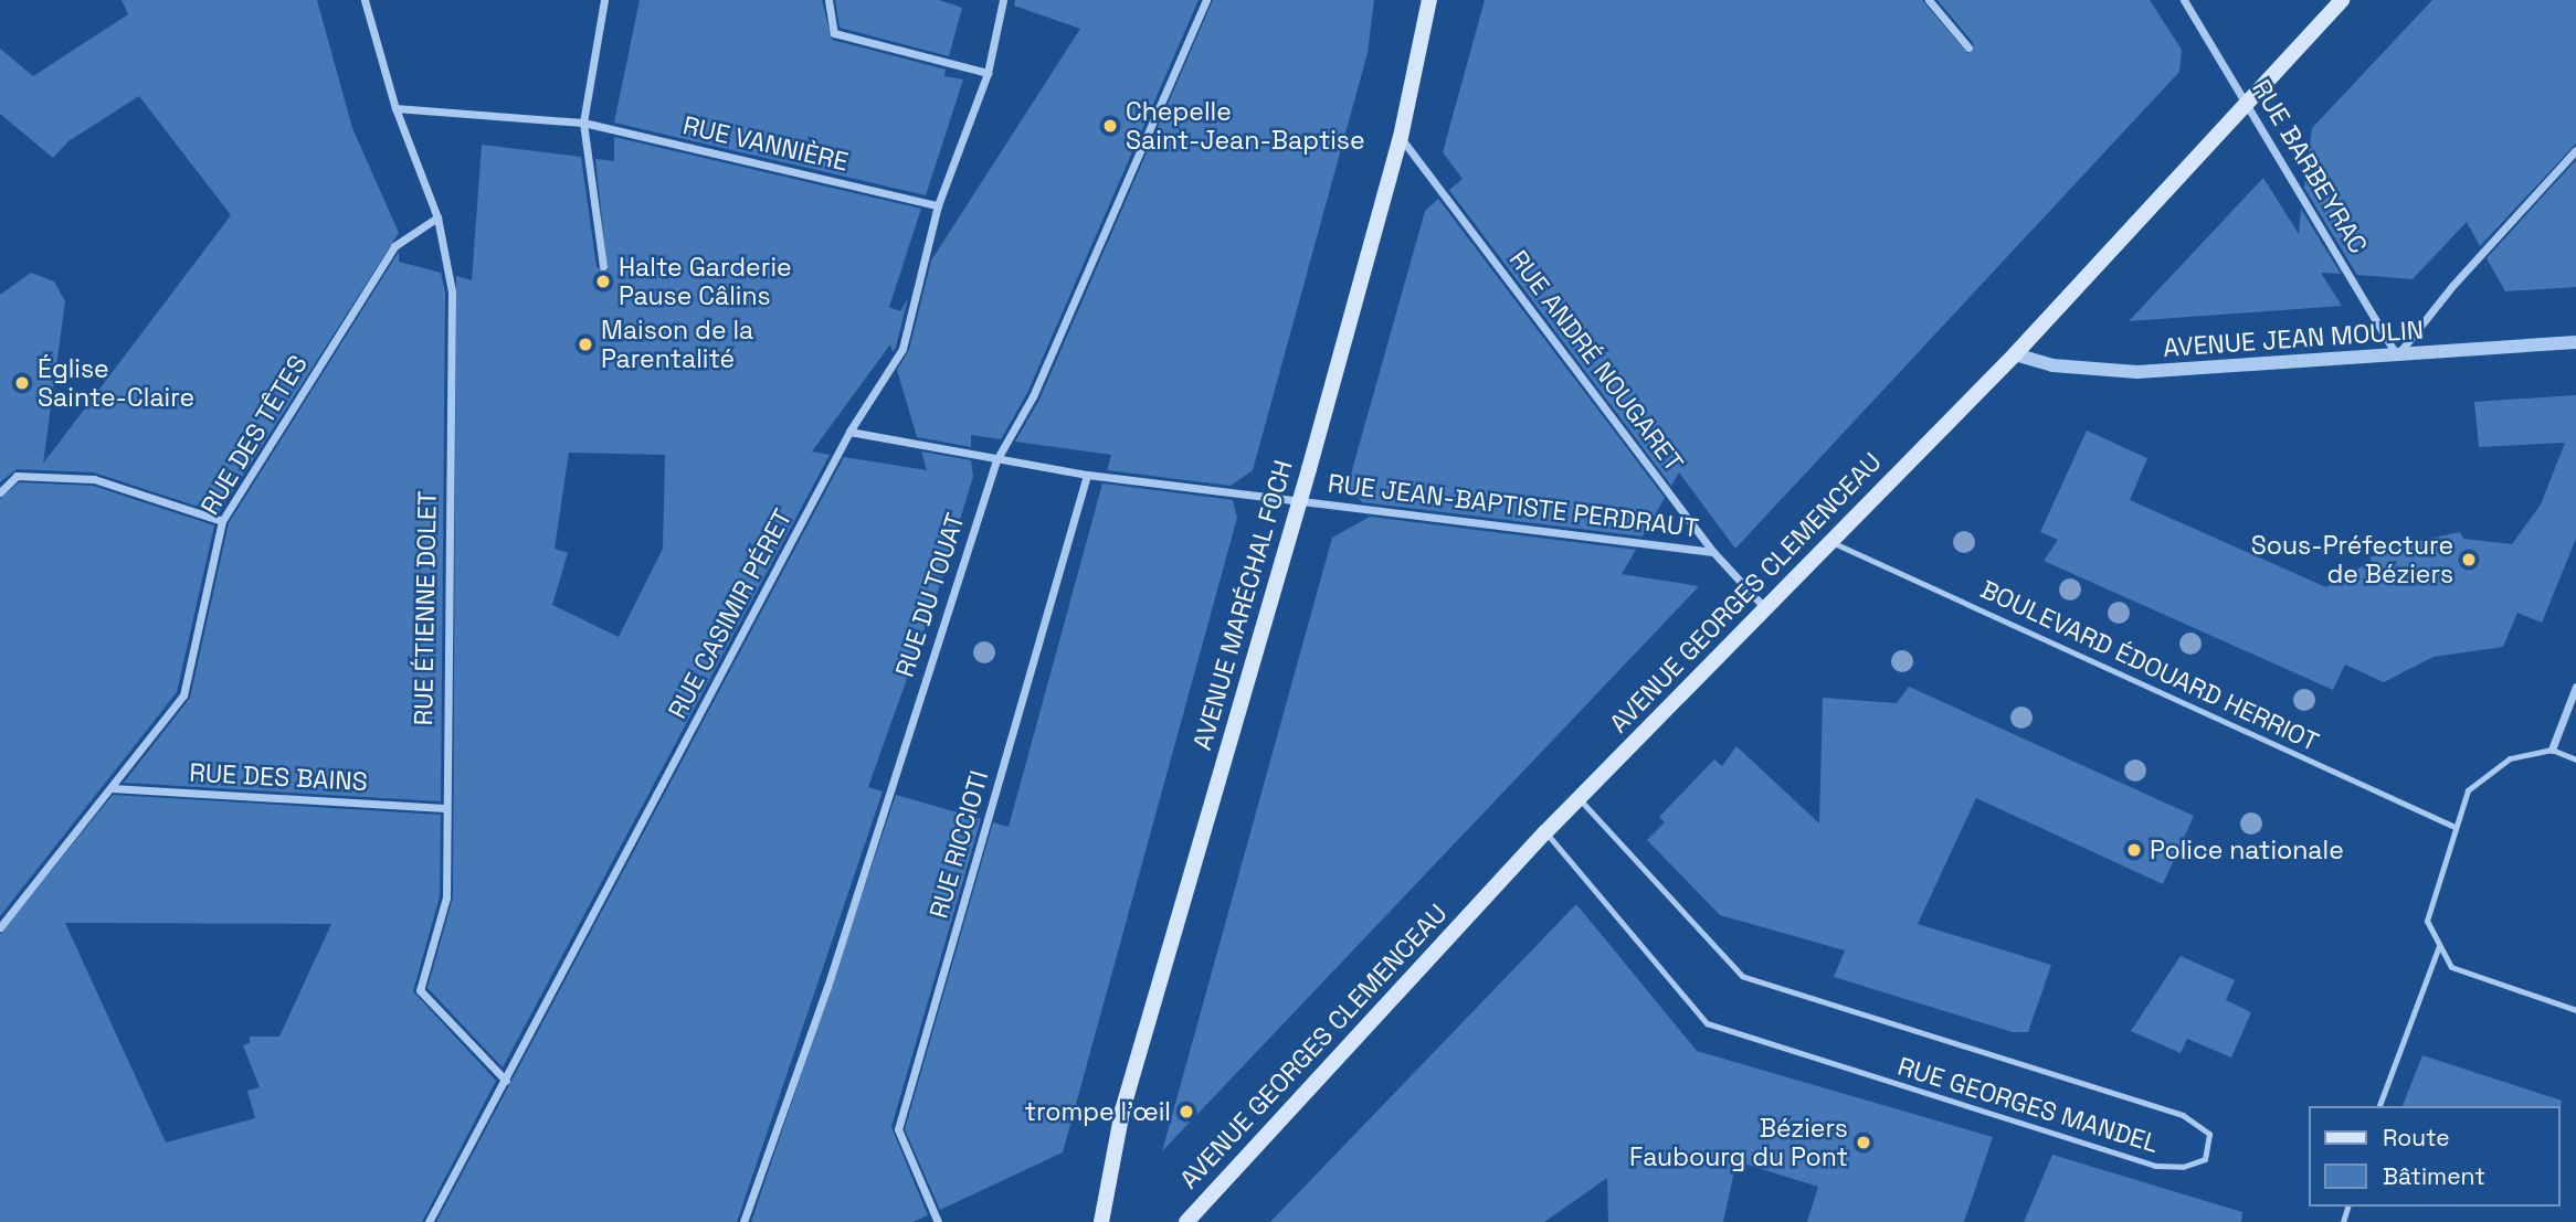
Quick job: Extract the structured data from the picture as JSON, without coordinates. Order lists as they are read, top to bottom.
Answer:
{
  "streets": {
    "main road": ["AVENUE GEORGES CLEMENCEAU", "AVENUE MARÉCHAL FOCH"],
    "street": [
      "RUE VANNIÈRE",
      "RUE BARBEYRAC",
      "AVENUE JEAN MOULIN",
      "RUE ANDRÉ NOUGARET",
      "RUE DES TÊTES",
      "RUE JEAN-BAPTISTE PERDRAUT",
      "RUE DU TOUAT",
      "RUE ÉTIENNE DOLET",
      "RUE CASIMIR PÉRET",
      "RUE DES BAINS",
      "RUE RICCIOTI"
    ],
    "lane": ["BOULEVARD ÉDOUARD HERRIOT", "RUE GEORGES MANDEL"]
  },
  "crossings": [
    ["RUE VANNIÈRE", "RUE ÉTIENNE DOLET"],
    ["RUE VANNIÈRE", "RUE CASIMIR PÉRET"],
    ["RUE BARBEYRAC", "AVENUE JEAN MOULIN"],
    ["RUE BARBEYRAC", "AVENUE GEORGES CLEMENCEAU"],
    ["AVENUE JEAN MOULIN", "AVENUE GEORGES CLEMENCEAU"],
    ["RUE ANDRÉ NOUGARET", "RUE JEAN-BAPTISTE PERDRAUT"],
    ["RUE ANDRÉ NOUGARET", "AVENUE GEORGES CLEMENCEAU"],
    ["RUE ANDRÉ NOUGARET", "AVENUE MARÉCHAL FOCH"],
    ["RUE DES TÊTES", "RUE ÉTIENNE DOLET"],
    ["RUE DES TÊTES", "RUE DES BAINS"],
    ["RUE JEAN-BAPTISTE PERDRAUT", "RUE DU TOUAT"],
    ["RUE JEAN-BAPTISTE PERDRAUT", "AVENUE MARÉCHAL FOCH"],
    ["RUE JEAN-BAPTISTE PERDRAUT", "RUE CASIMIR PÉRET"],
    ["RUE JEAN-BAPTISTE PERDRAUT", "RUE RICCIOTI"],
    ["AVENUE GEORGES CLEMENCEAU", "BOULEVARD ÉDOUARD HERRIOT"],
    ["AVENUE GEORGES CLEMENCEAU", "RUE GEORGES MANDEL"],
    ["RUE ÉTIENNE DOLET", "RUE CASIMIR PÉRET"],
    ["RUE ÉTIENNE DOLET", "RUE DES BAINS"]
  ],
  "places": [
    "Chepelle Saint-Jean-Baptise",
    "Halte Garderie Pause Câlins",
    "Maison de la Parentalité",
    "Église Sainte-Claire",
    "Sous-Préfecture de Béziers",
    "Police nationale",
    "trompe l’œil",
    "Béziers Faubourg du Pont"
  ],
  "legend": ["Route", "Bâtiment"]
}
